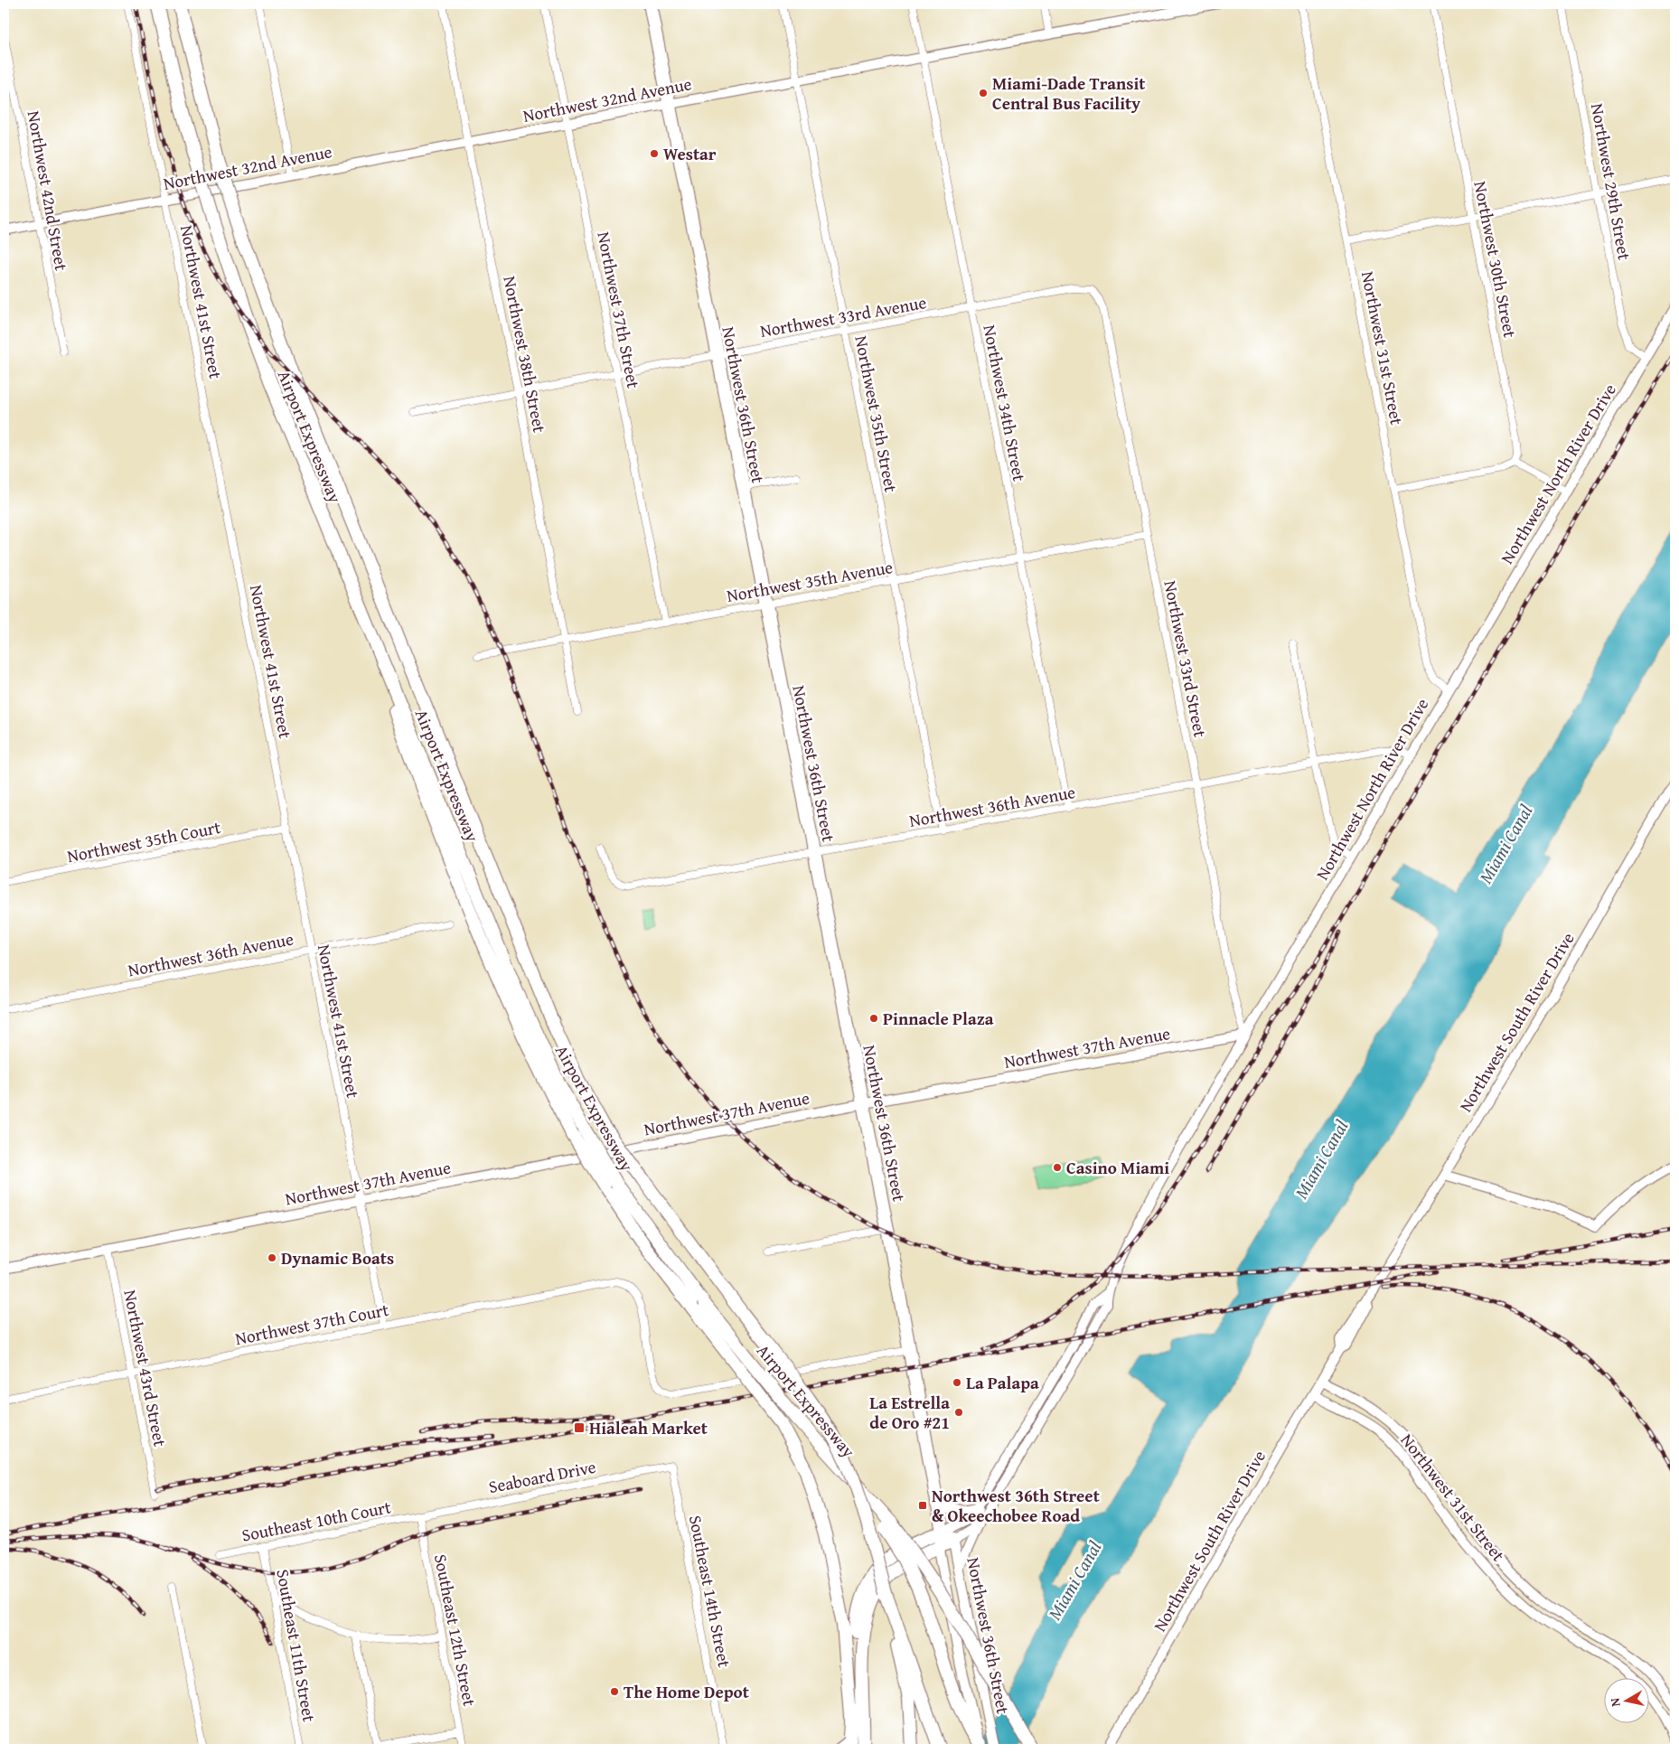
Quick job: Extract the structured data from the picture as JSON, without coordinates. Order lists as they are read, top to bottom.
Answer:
{
  "streets": {
    "highway": ["Northwest 36th Street", "Airport Expressway"],
    "street": [
      "Northwest 32nd Avenue",
      "Northwest 29th Street",
      "Northwest 42nd Street",
      "Northwest 30th Street",
      "Northwest 41st Street",
      "Northwest 37th Street",
      "Northwest 33rd Avenue",
      "Northwest 31st Street",
      "Northwest 38th Street",
      "Northwest 34th Street",
      "Northwest 35th Street",
      "Northwest North River Drive",
      "Northwest 35th Avenue",
      "Northwest 33rd Street",
      "Northwest 36th Avenue",
      "Northwest 35th Court",
      "Northwest South River Drive",
      "Northwest 37th Avenue",
      "Northwest 37th Court",
      "Northwest 43rd Street",
      "Seaboard Drive",
      "Southeast 10th Court",
      "Southeast 14th Street",
      "Southeast 12th Street",
      "Southeast 11th Street"
    ]
  },
  "crossings": [
    ["Northwest 32nd Avenue", "Northwest 42nd Street"],
    ["Northwest 32nd Avenue", "Northwest 41st Street"],
    ["Northwest 32nd Avenue", "Northwest 37th Street"],
    ["Northwest 32nd Avenue", "Northwest 38th Street"],
    ["Northwest 32nd Avenue", "Northwest 34th Street"],
    ["Northwest 32nd Avenue", "Northwest 36th Street"],
    ["Northwest 32nd Avenue", "Northwest 35th Street"],
    ["Northwest 29th Street", "Northwest North River Drive"],
    ["Northwest 41st Street", "Northwest 36th Avenue"],
    ["Northwest 41st Street", "Northwest 35th Court"],
    ["Northwest 41st Street", "Northwest 37th Avenue"],
    ["Northwest 41st Street", "Northwest 37th Court"],
    ["Northwest 37th Street", "Northwest 33rd Avenue"],
    ["Northwest 37th Street", "Northwest 35th Avenue"],
    ["Northwest 33rd Avenue", "Northwest 38th Street"],
    ["Northwest 33rd Avenue", "Northwest 34th Street"],
    ["Northwest 33rd Avenue", "Northwest 36th Street"],
    ["Northwest 33rd Avenue", "Northwest 35th Street"],
    ["Northwest 33rd Avenue", "Northwest 33rd Street"],
    ["Northwest 31st Street", "Northwest North River Drive"],
    ["Northwest 31st Street", "Northwest South River Drive"],
    ["Northwest 38th Street", "Northwest 35th Avenue"],
    ["Northwest 34th Street", "Northwest 35th Avenue"],
    ["Northwest 34th Street", "Northwest 36th Avenue"],
    ["Northwest 36th Street", "Northwest North River Drive"],
    ["Northwest 36th Street", "Northwest 35th Avenue"],
    ["Northwest 36th Street", "Northwest 36th Avenue"],
    ["Northwest 36th Street", "Northwest 37th Avenue"],
    ["Northwest 36th Street", "Northwest 37th Court"],
    ["Northwest 35th Street", "Northwest 35th Avenue"],
    ["Northwest 35th Street", "Northwest 36th Avenue"],
    ["Northwest North River Drive", "Northwest 33rd Street"],
    ["Northwest North River Drive", "Northwest 36th Avenue"],
    ["Northwest North River Drive", "Northwest 37th Avenue"],
    ["Northwest 35th Avenue", "Northwest 33rd Street"],
    ["Northwest 33rd Street", "Northwest 36th Avenue"],
    ["Northwest 33rd Street", "Northwest 37th Avenue"],
    ["Northwest 37th Avenue", "Northwest 43rd Street"],
    ["Northwest 37th Court", "Northwest 43rd Street"],
    ["Seaboard Drive", "Southeast 10th Court"],
    ["Seaboard Drive", "Southeast 14th Street"],
    ["Seaboard Drive", "Southeast 12th Street"],
    ["Southeast 10th Court", "Southeast 12th Street"],
    ["Southeast 10th Court", "Southeast 11th Street"]
  ],
  "water": ["Miami Canal"],
  "places": {
    "other": [
      "Miami-Dade Transit Central Bus Facility",
      "Westar",
      "Pinnacle Plaza",
      "Casino Miami",
      "Dynamic Boats",
      "La Palapa",
      "La Estrella de Oro #21",
      "The Home Depot"
    ],
    "transit": ["Hialeah Market", "Northwest 36th Street & Okeechobee Road"]
  },
  "north": "left"
}
